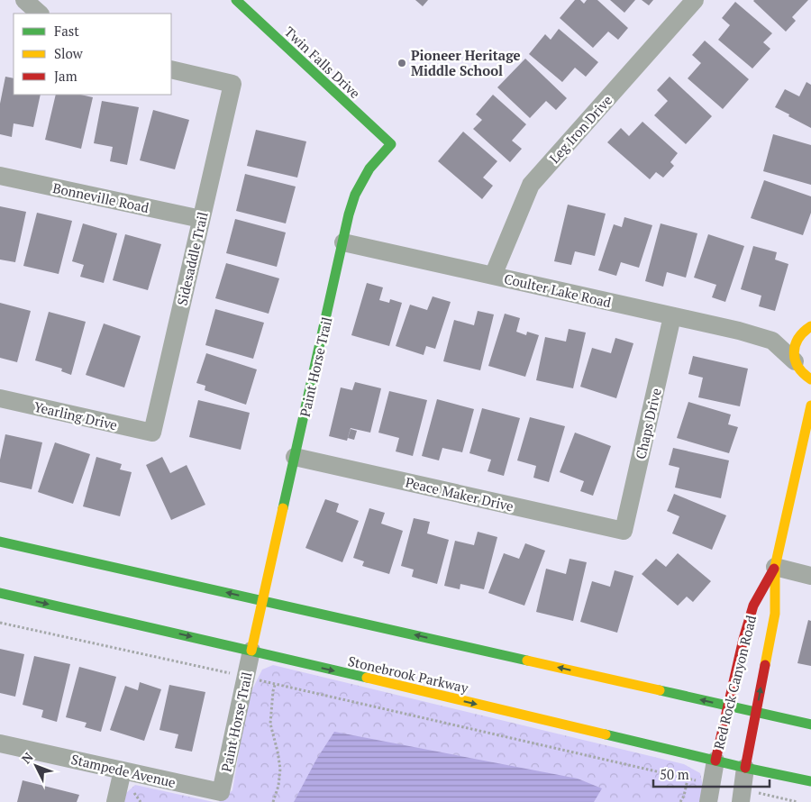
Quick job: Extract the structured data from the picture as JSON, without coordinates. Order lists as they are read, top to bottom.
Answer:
{
  "streets": {
    "main road": [
      "Twin Falls Drive",
      "Paint Horse Trail",
      "Stonebrook Parkway",
      "Red Rock Canyon Road"
    ],
    "street": [
      "Leg Iron Drive",
      "Bonneville Road",
      "Sidesaddle Trail",
      "Coulter Lake Road",
      "Yearling Drive",
      "Chaps Drive",
      "Peace Maker Drive",
      "Stampede Avenue"
    ]
  },
  "crossings": [
    ["Twin Falls Drive", "Paint Horse Trail"],
    ["Leg Iron Drive", "Coulter Lake Road"],
    ["Bonneville Road", "Sidesaddle Trail"],
    ["Sidesaddle Trail", "Yearling Drive"],
    ["Coulter Lake Road", "Paint Horse Trail"],
    ["Coulter Lake Road", "Chaps Drive"],
    ["Paint Horse Trail", "Peace Maker Drive"],
    ["Paint Horse Trail", "Stonebrook Parkway"],
    ["Paint Horse Trail", "Stampede Avenue"],
    ["Chaps Drive", "Peace Maker Drive"],
    ["Stonebrook Parkway", "Red Rock Canyon Road"]
  ],
  "places": ["Pioneer Heritage Middle School"],
  "legend": ["Fast", "Slow", "Jam"],
  "scale_bar": "50 m",
  "north": "top left"
}
